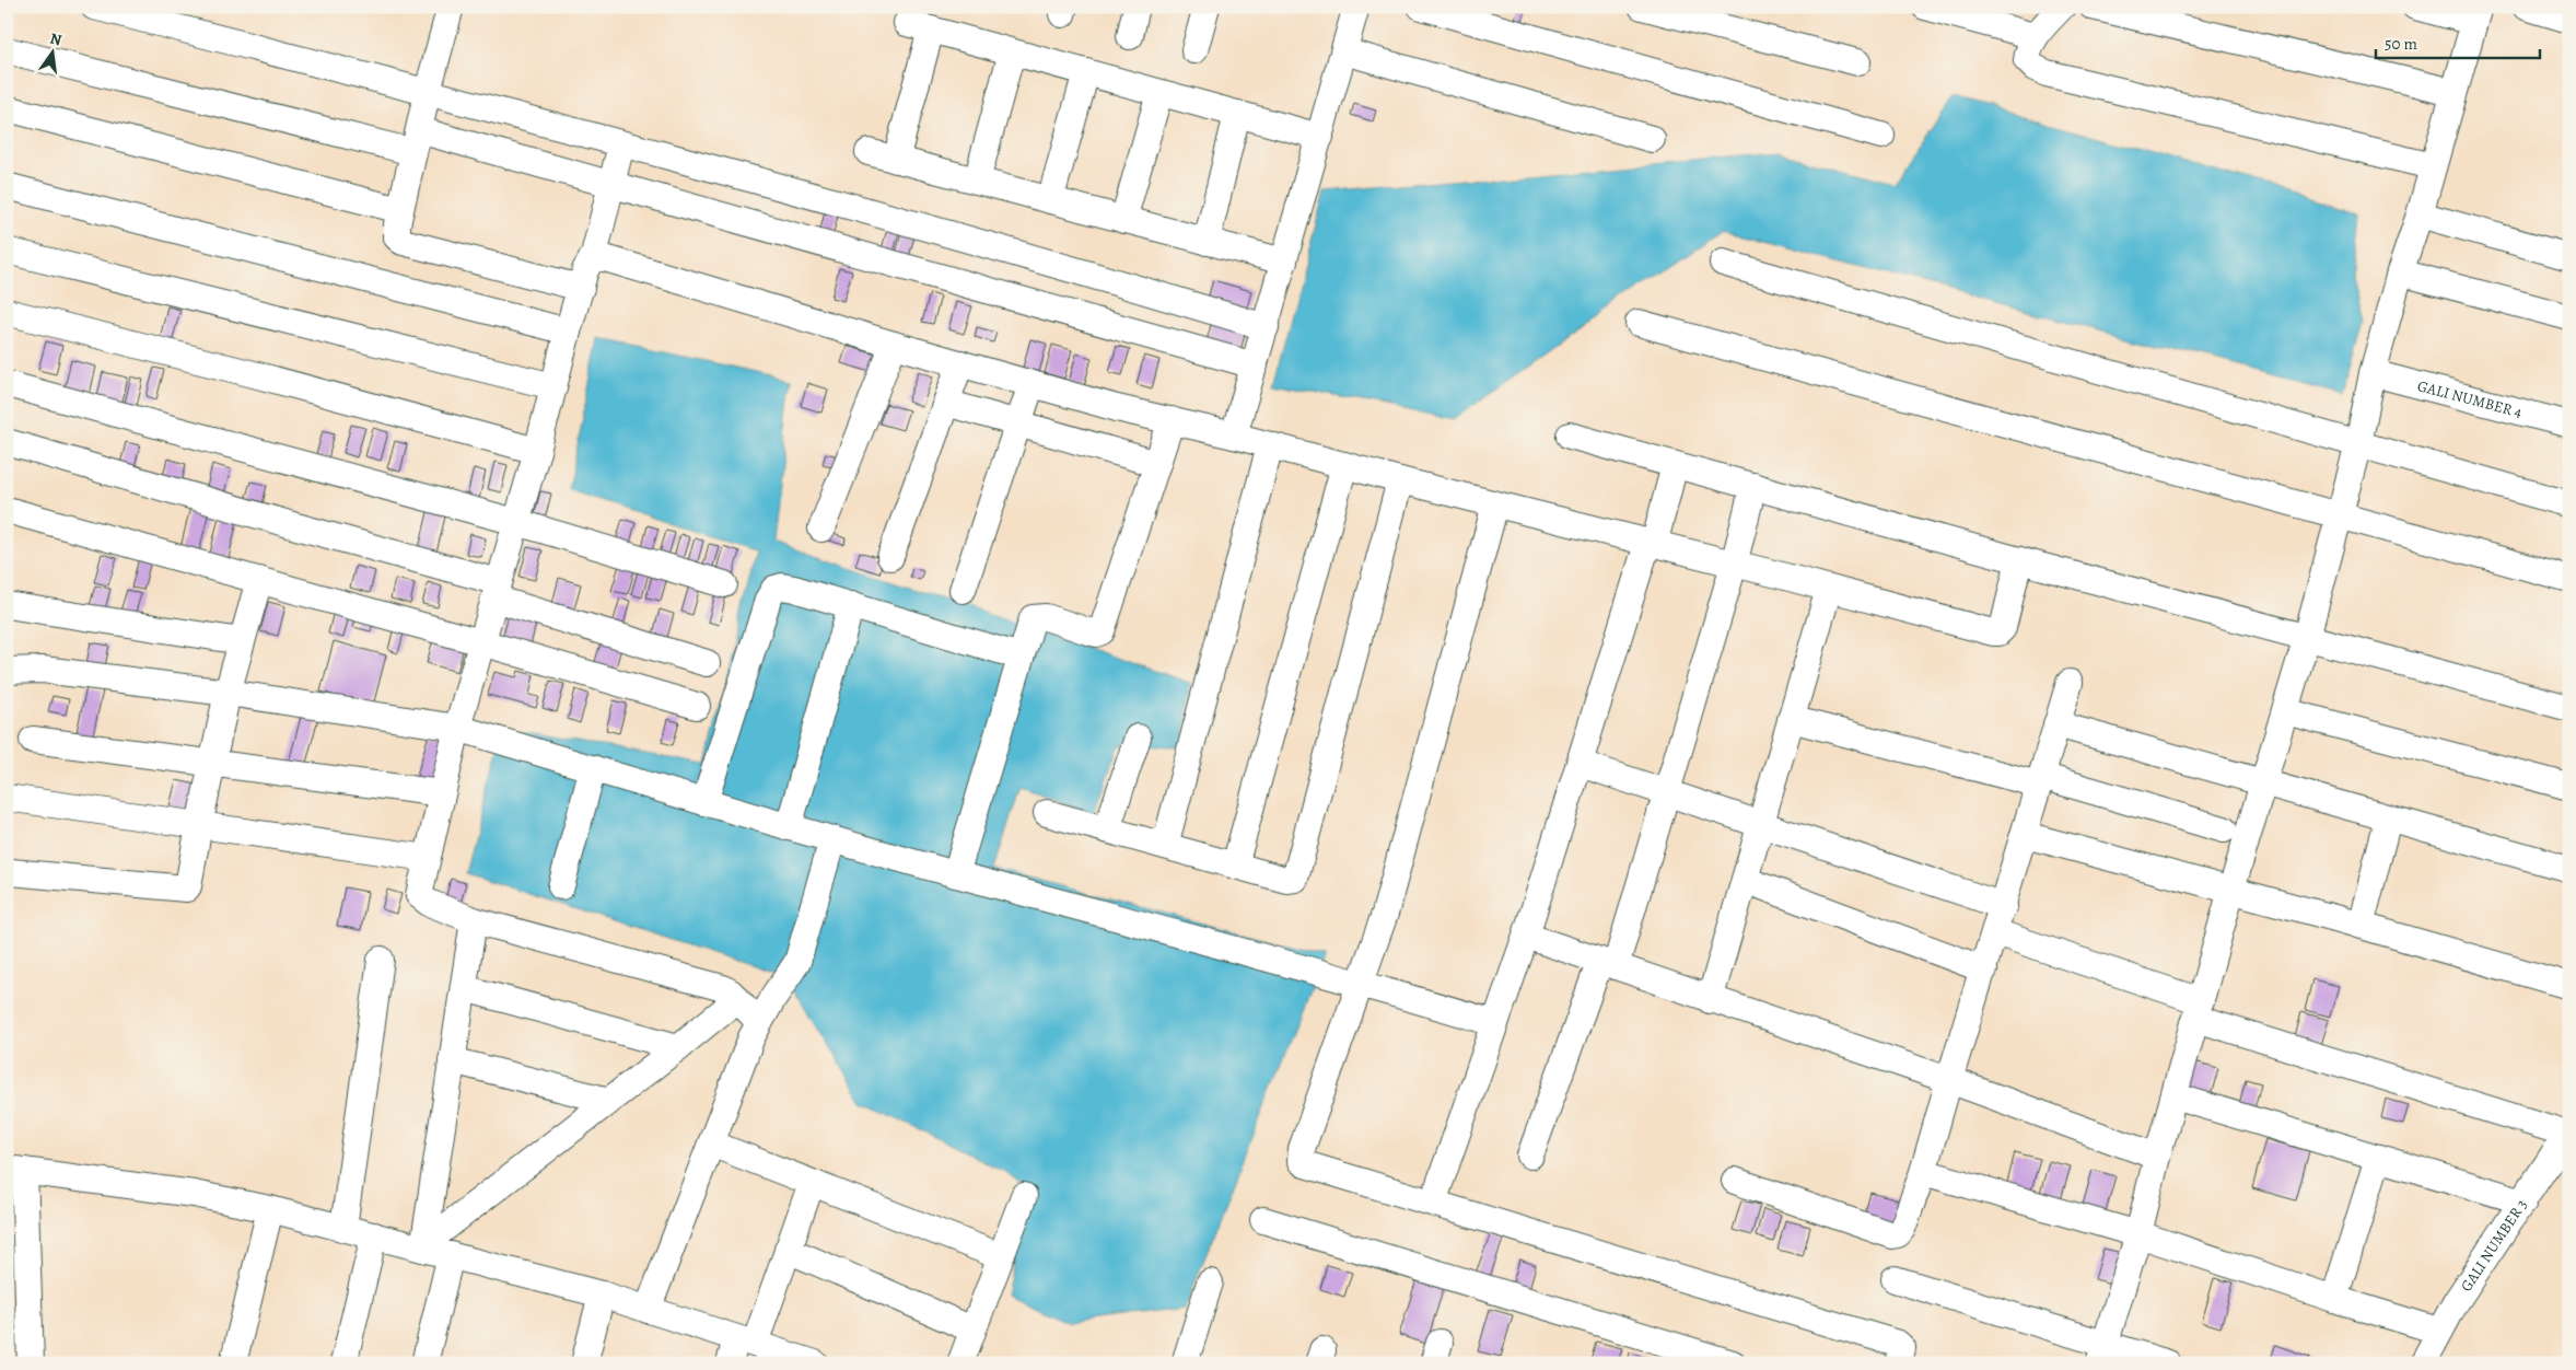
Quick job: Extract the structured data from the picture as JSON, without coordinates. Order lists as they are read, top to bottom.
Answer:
{
  "streets": {
    "street": ["GALI NUMBER 4", "GALI NUMBER 3"]
  },
  "scale_bar": "50 m",
  "north": "top"
}
